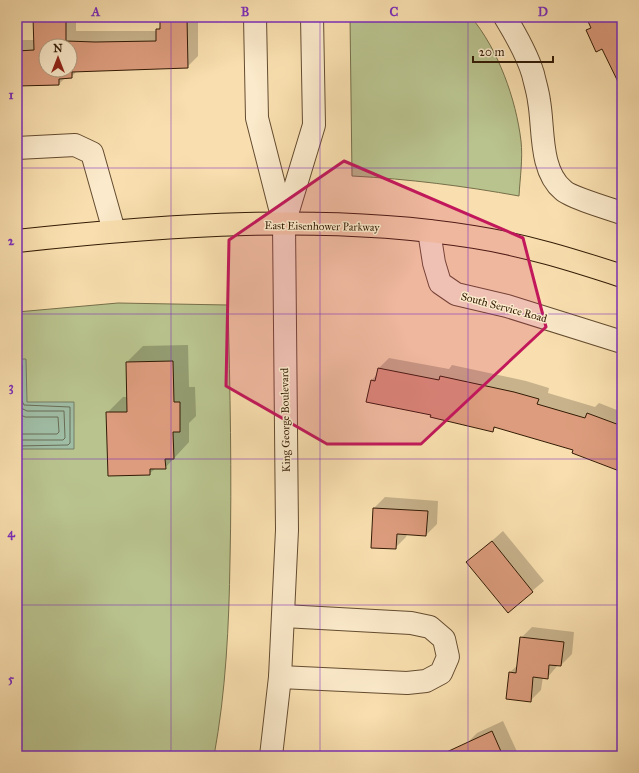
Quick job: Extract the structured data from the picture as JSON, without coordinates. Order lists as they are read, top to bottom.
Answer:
{
  "streets": {
    "main road": ["East Eisenhower Parkway"],
    "street": ["South Service Road", "King George Boulevard"]
  },
  "crossings": [
    ["East Eisenhower Parkway", "South Service Road"],
    ["East Eisenhower Parkway", "King George Boulevard"]
  ],
  "scale_bar": "20 m",
  "north": "top",
  "grid": {
    "columns": [
      "A",
      "B",
      "C",
      "D"
    ],
    "rows": [
      "1",
      "2",
      "3",
      "4",
      "5"
    ]
  }
}
